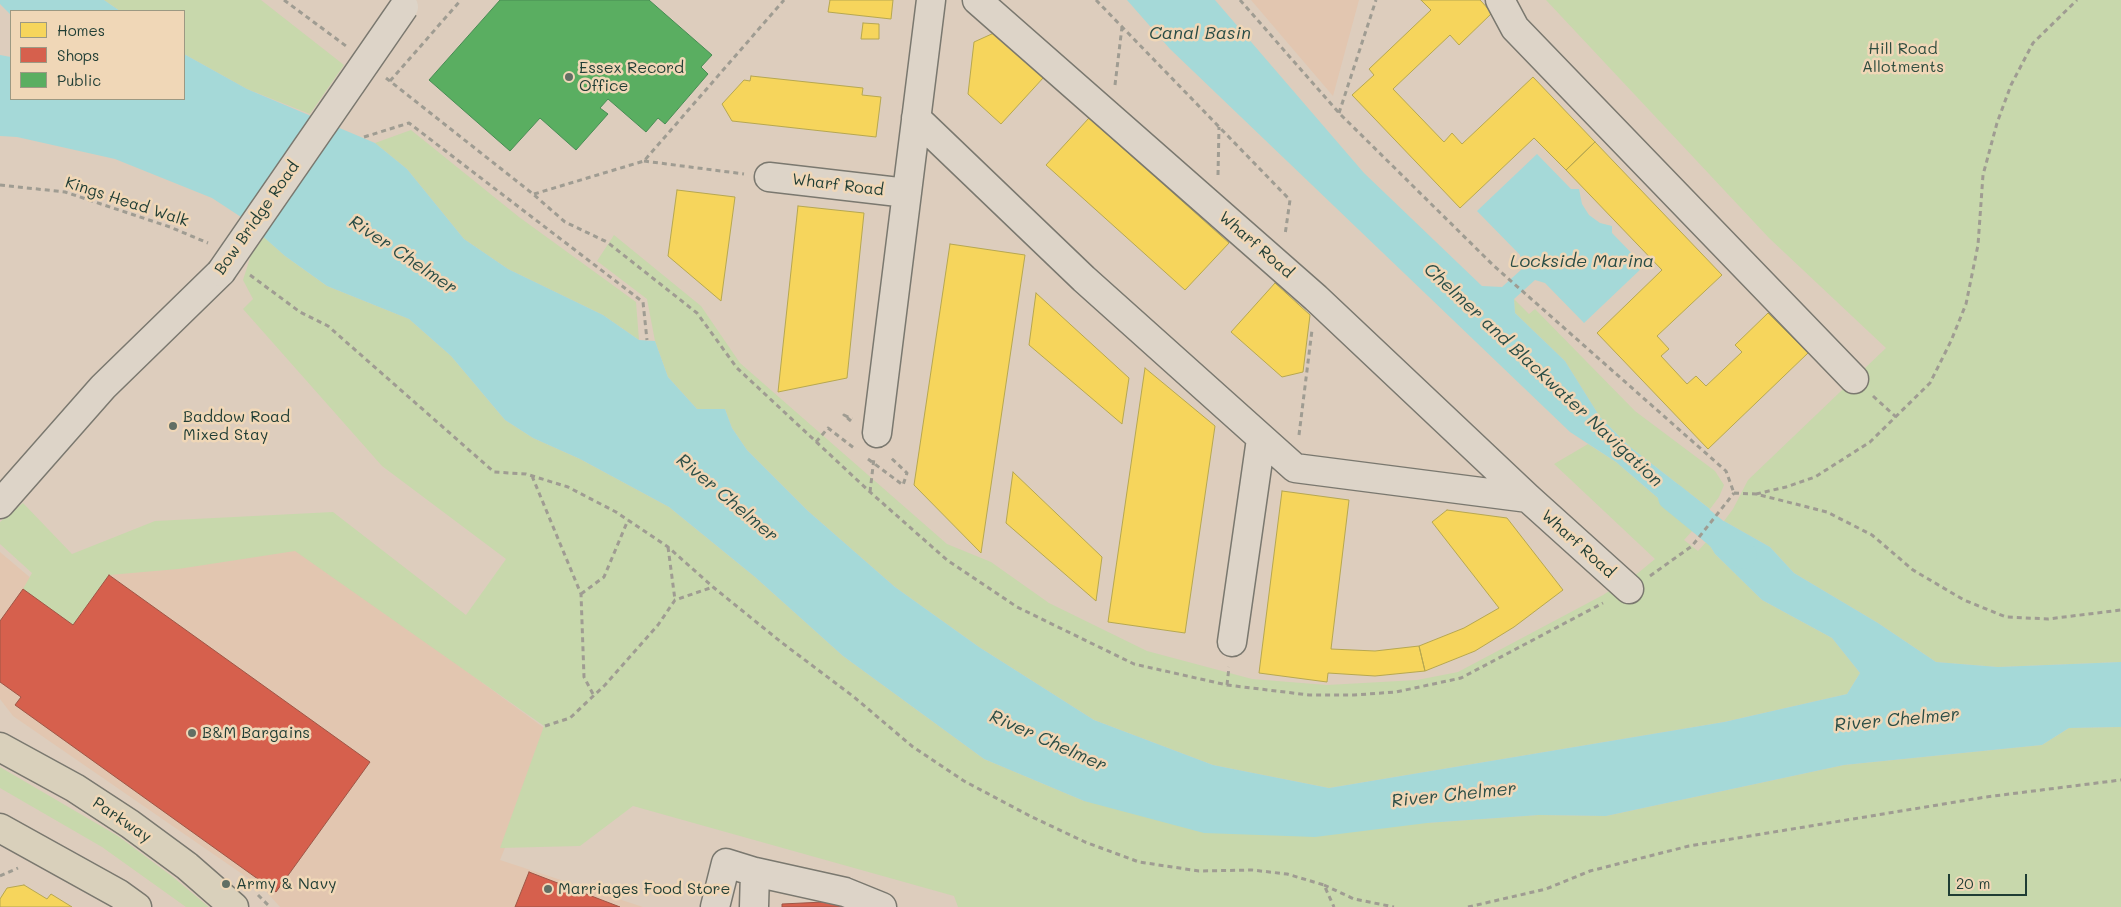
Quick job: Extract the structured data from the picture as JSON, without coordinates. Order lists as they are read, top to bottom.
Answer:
{
  "streets": {
    "main road": ["Parkway"],
    "street": ["Wharf Road", "Bow Bridge Road"],
    "path": ["Kings Head Walk"]
  },
  "water": [
    "Canal Basin",
    "River Chelmer",
    "Lockside Marina",
    "Chelmer and Blackwater Navigation"
  ],
  "parks": ["Hill Road Allotments"],
  "places": [
    "Essex Record Office",
    "Baddow Road Mixed Stay",
    "B&M Bargains",
    "Army & Navy",
    "Marriages Food Store"
  ],
  "legend": ["Homes", "Shops", "Public"],
  "scale_bar": "20 m"
}
